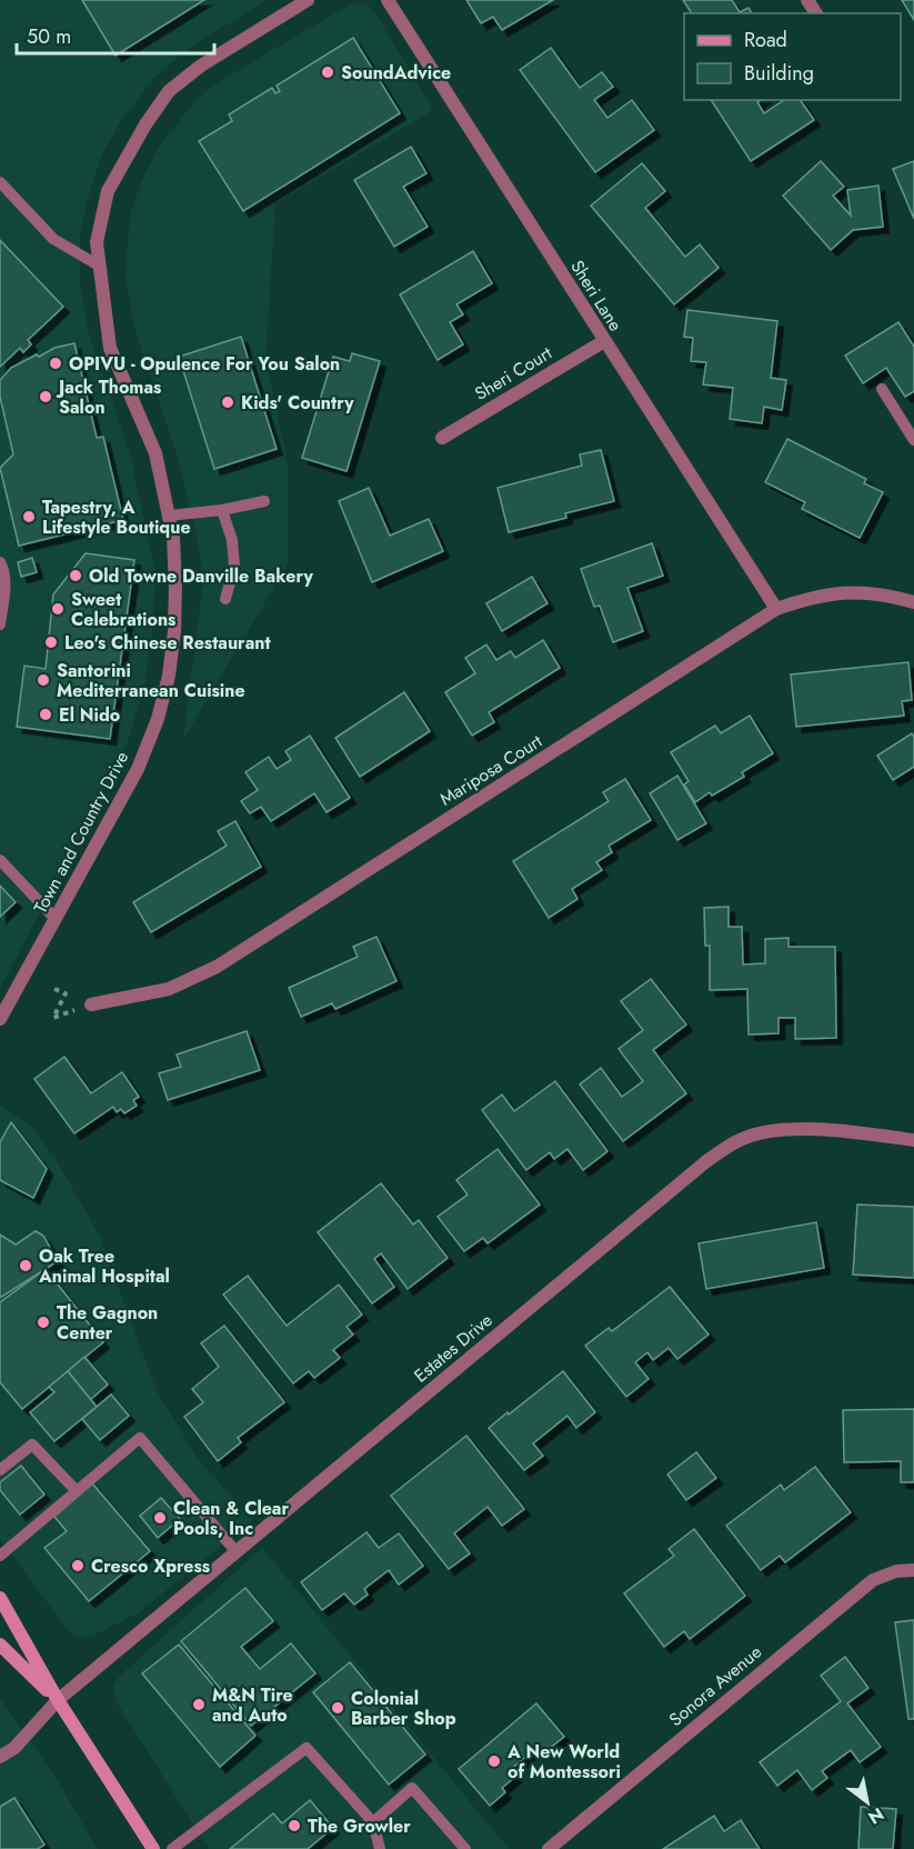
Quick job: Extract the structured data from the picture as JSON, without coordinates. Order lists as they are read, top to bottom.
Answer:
{
  "streets": {
    "street": [
      "Sheri Lane",
      "Sheri Court",
      "Mariposa Court",
      "Town and Country Drive",
      "Estates Drive",
      "Sonora Avenue"
    ]
  },
  "crossings": [
    ["Sheri Lane", "Sheri Court"],
    ["Sheri Lane", "Mariposa Court"]
  ],
  "places": [
    "SoundAdvice",
    "OPIVU - Opulence For You Salon",
    "Jack Thomas Salon",
    "Kids' Country",
    "Tapestry, A Lifestyle Boutique",
    "Old Towne Danville Bakery",
    "Sweet Celebrations",
    "Leo's Chinese Restaurant",
    "Santorini Mediterranean Cuisine",
    "El Nido",
    "Oak Tree Animal Hospital",
    "The Gagnon Center",
    "Clean & Clear Pools, Inc",
    "Cresco Xpress",
    "M&N Tire and Auto",
    "Colonial Barber Shop",
    "A New World of Montessori",
    "The Growler"
  ],
  "legend": ["Road", "Building"],
  "scale_bar": "50 m",
  "north": "bottom right"
}
